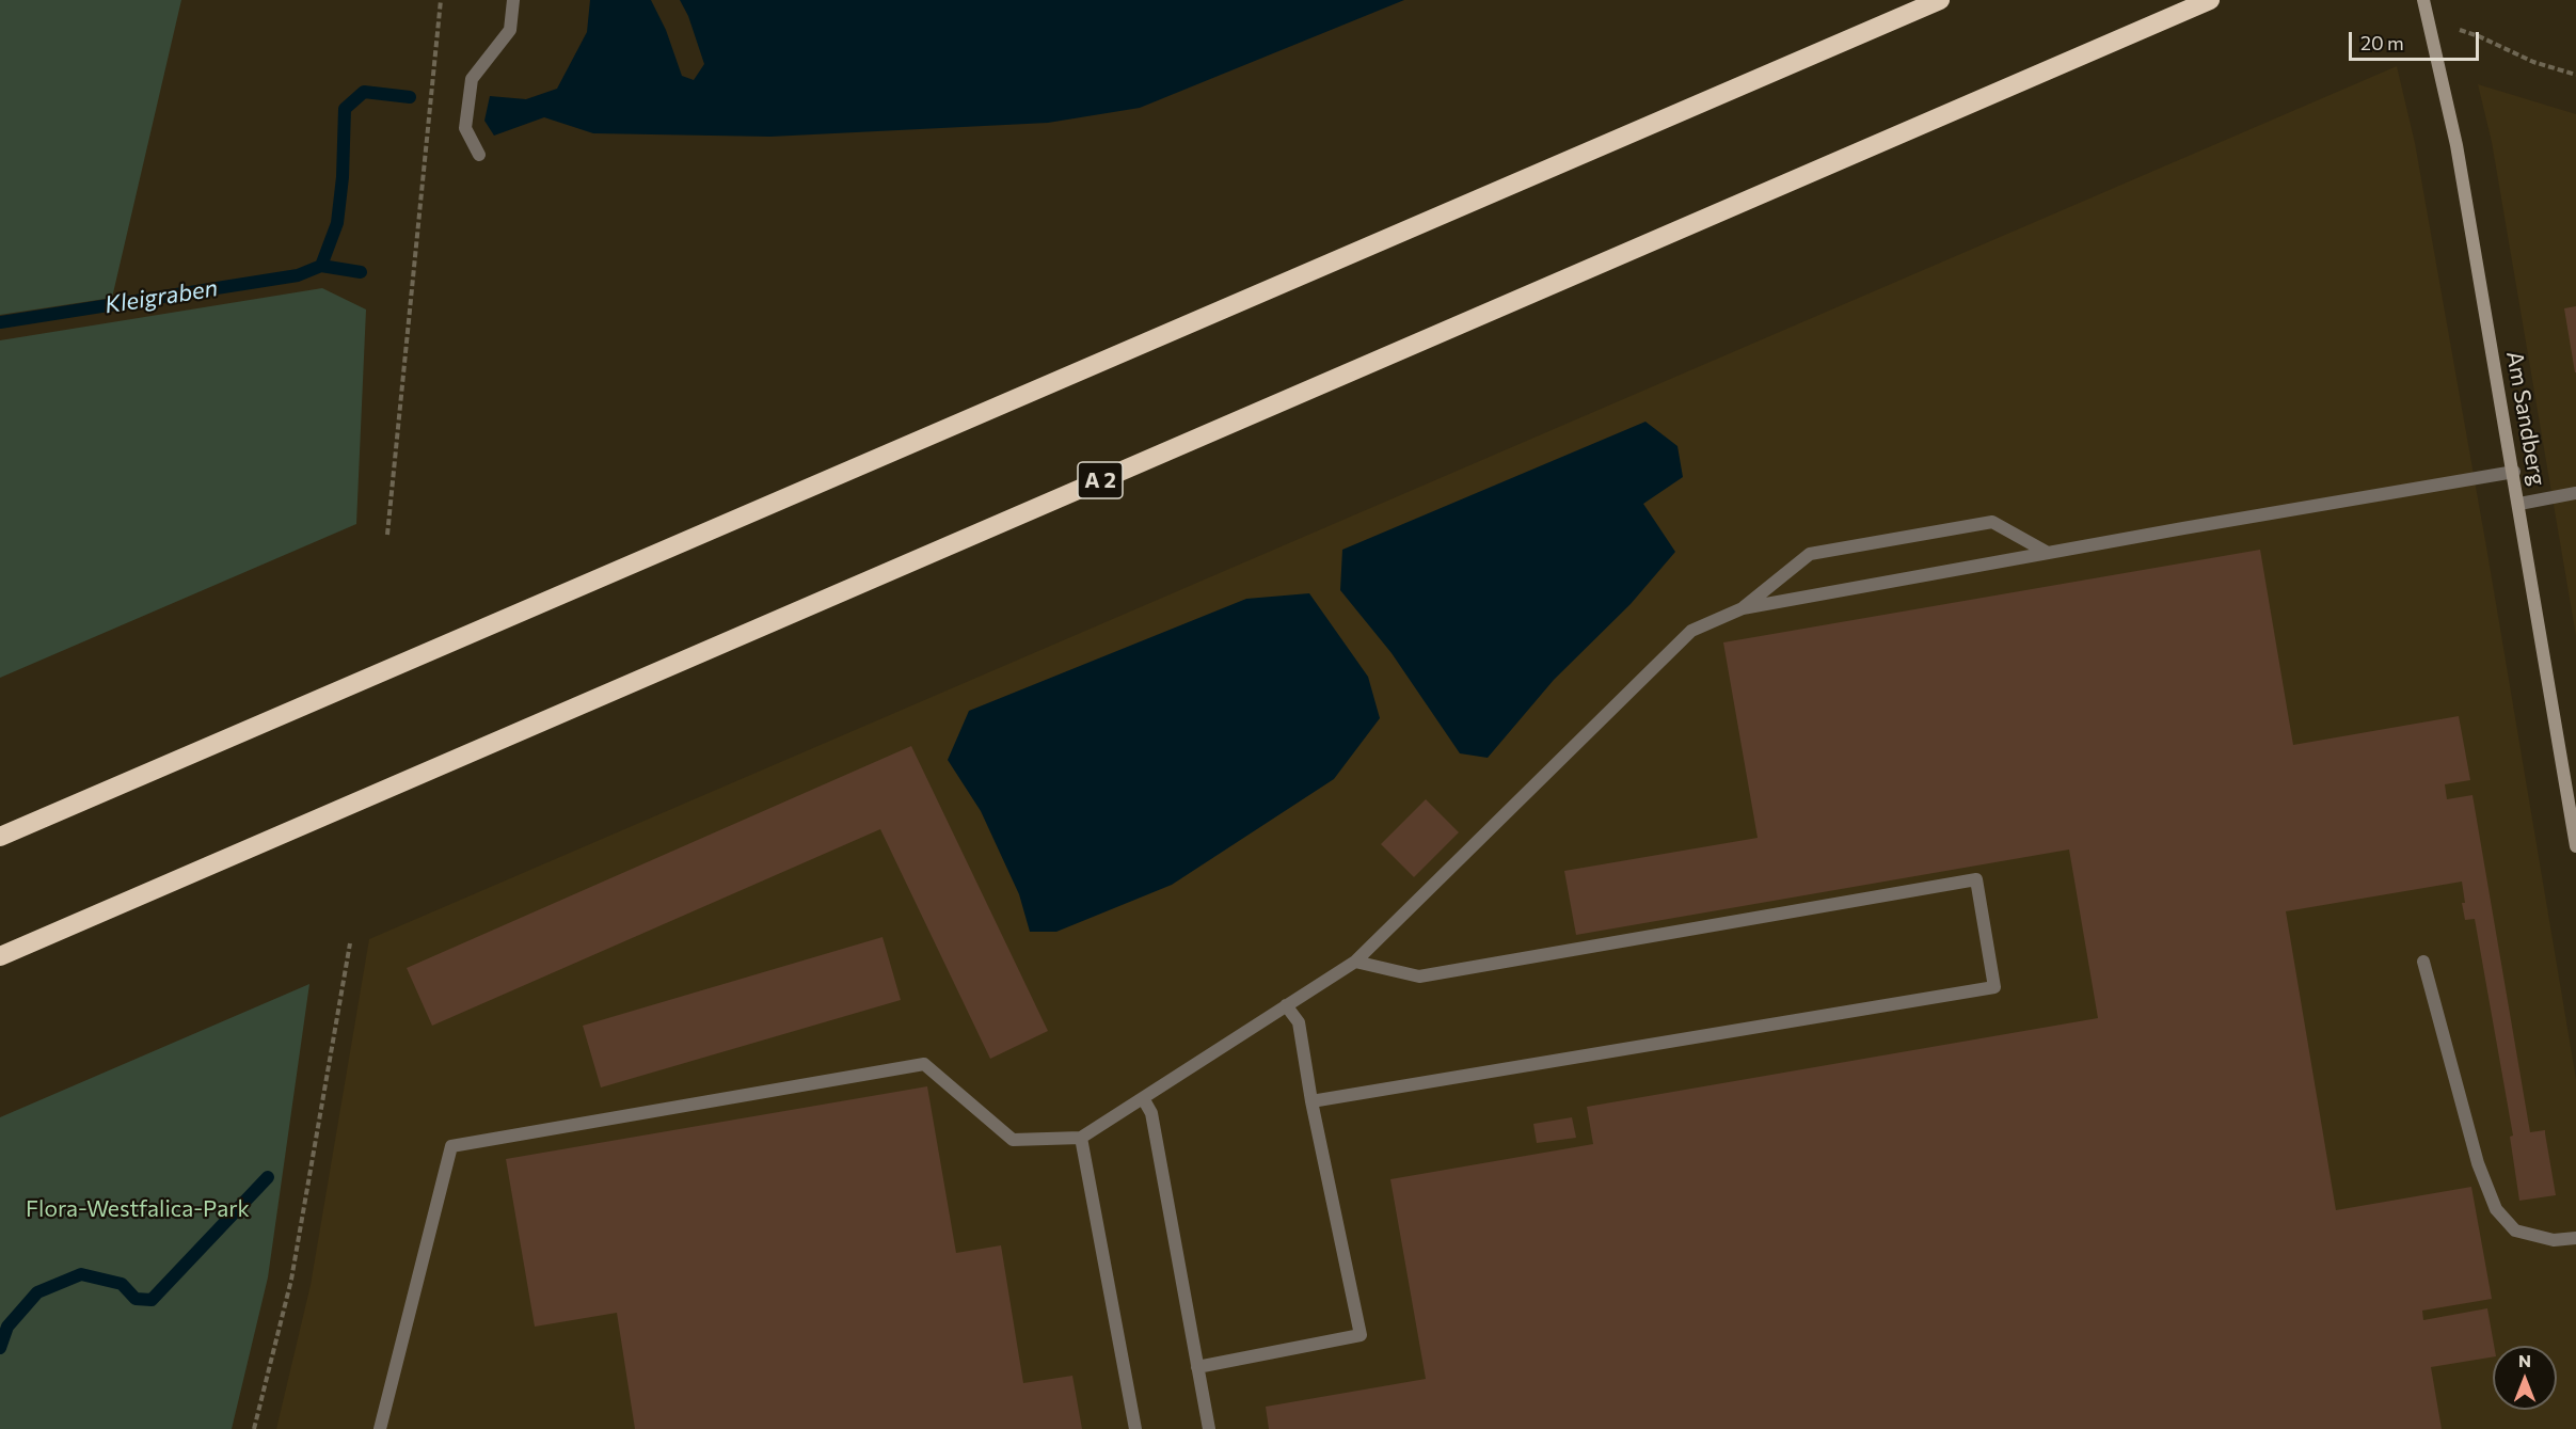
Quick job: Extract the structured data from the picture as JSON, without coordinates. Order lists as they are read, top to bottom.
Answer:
{
  "streets": {
    "highway": ["A 2"],
    "main road": ["Am Sandberg"]
  },
  "water": ["Kleigraben"],
  "parks": ["Flora-Westfalica-Park"],
  "scale_bar": "20 m",
  "north": "top"
}
